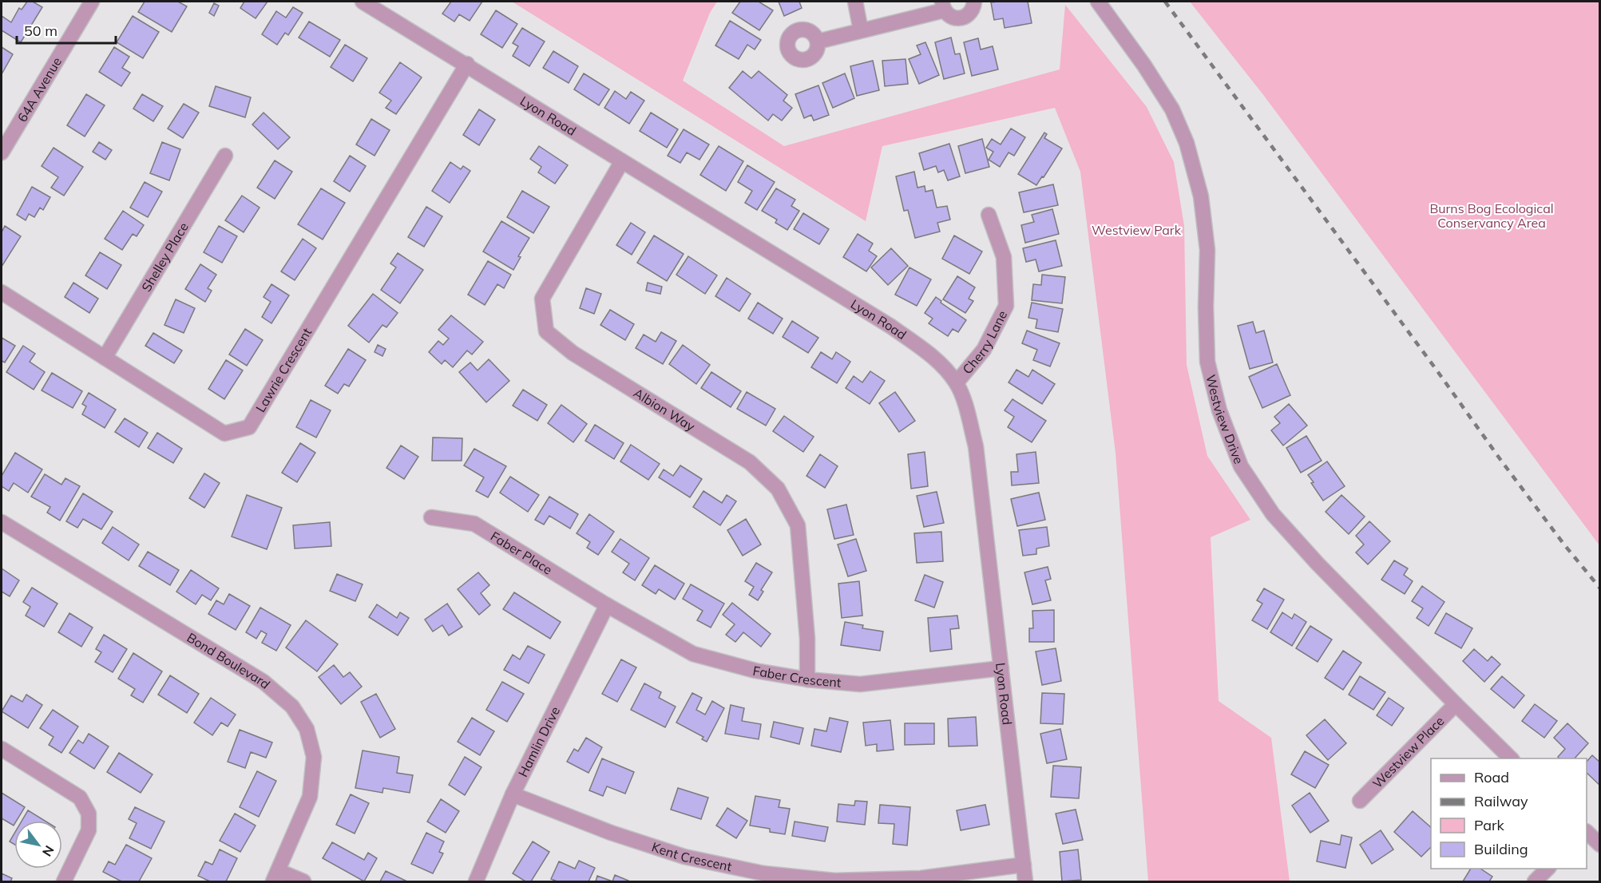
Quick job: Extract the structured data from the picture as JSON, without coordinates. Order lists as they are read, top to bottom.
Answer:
{
  "streets": {
    "street": [
      "64A Avenue",
      "Lyon Road",
      "Shelley Place",
      "Cherry Lane",
      "Lawrie Crescent",
      "Albion Way",
      "Westview Drive",
      "Faber Place",
      "Bond Boulevard",
      "Faber Crescent",
      "Hamlin Drive",
      "Westview Place",
      "Kent Crescent"
    ]
  },
  "crossings": [
    ["Lyon Road", "Cherry Lane"],
    ["Lyon Road", "Lawrie Crescent"],
    ["Lyon Road", "Albion Way"],
    ["Lyon Road", "Faber Crescent"],
    ["Lyon Road", "Kent Crescent"],
    ["Shelley Place", "Lawrie Crescent"],
    ["Albion Way", "Faber Crescent"],
    ["Westview Drive", "Westview Place"],
    ["Faber Place", "Faber Crescent"],
    ["Faber Place", "Hamlin Drive"],
    ["Faber Crescent", "Hamlin Drive"],
    ["Hamlin Drive", "Kent Crescent"]
  ],
  "parks": ["Burns Bog Ecological Conservancy Area", "Westview Park"],
  "legend": [
    "Road",
    "Railway",
    "Park",
    "Building"
  ],
  "scale_bar": "50 m",
  "north": "bottom right"
}
